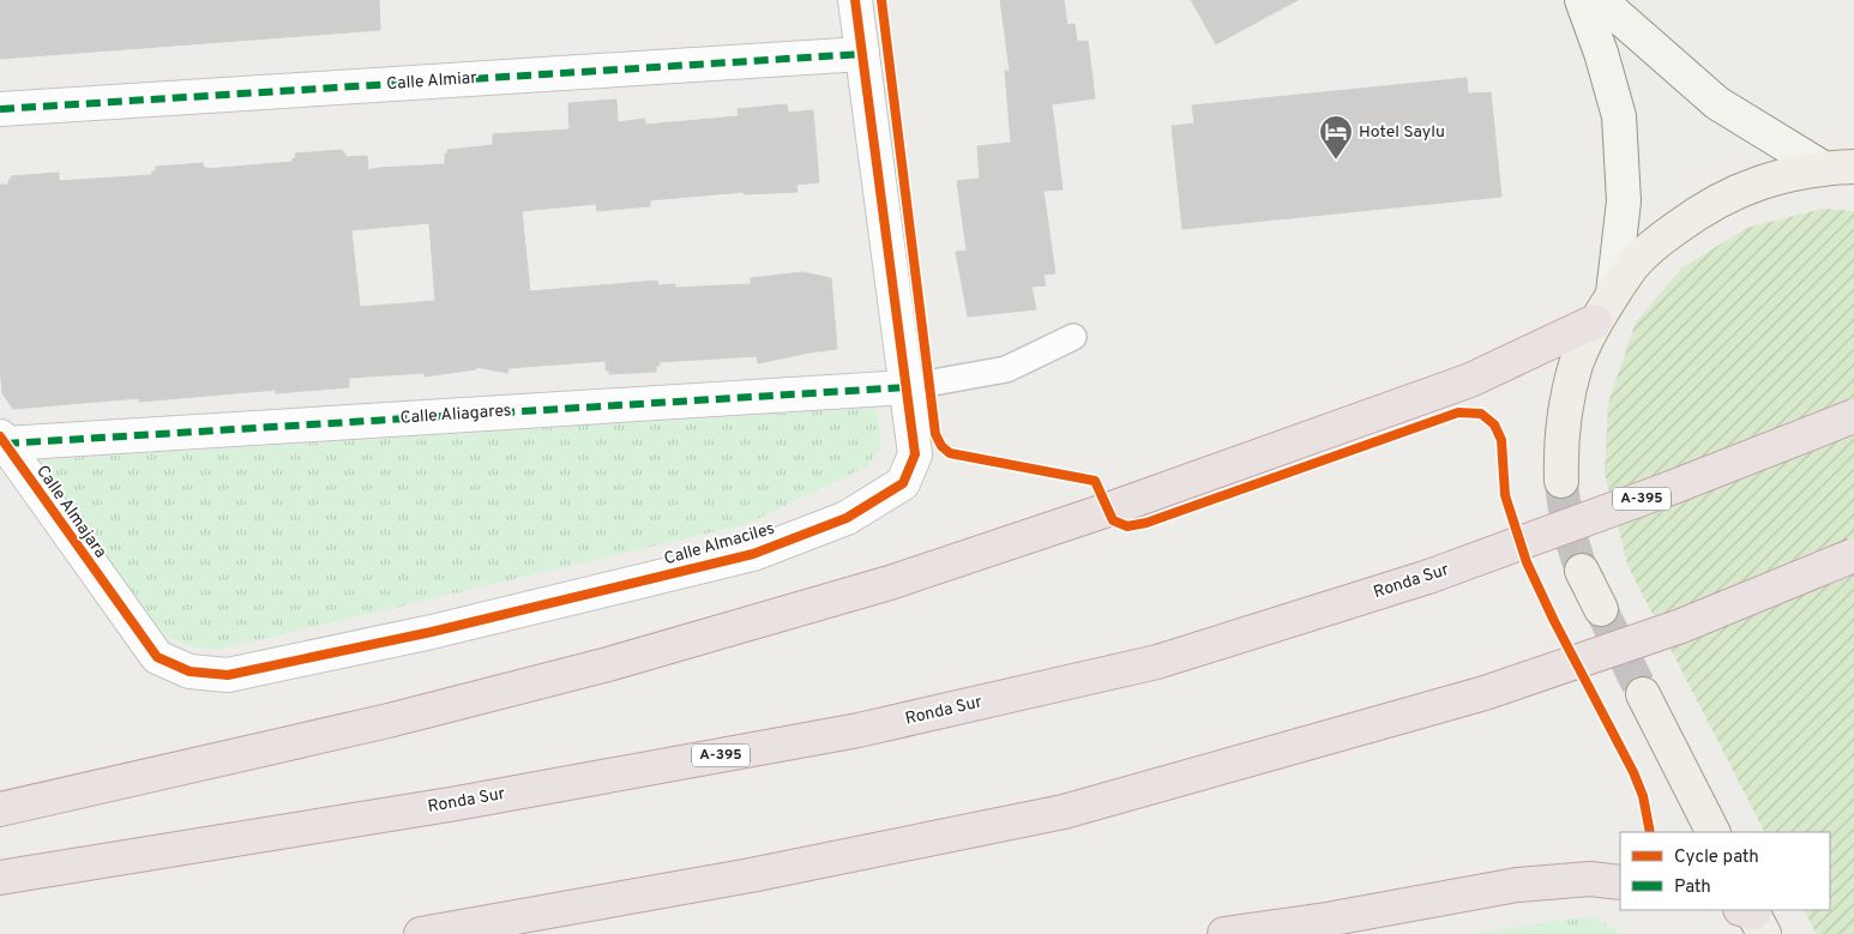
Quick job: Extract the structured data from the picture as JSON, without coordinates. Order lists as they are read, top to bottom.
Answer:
{
  "streets": {
    "highway": ["A-395", "Ronda Sur"],
    "street": [
      "Calle Almiar",
      "Calle Aliagares",
      "Calle Almajara",
      "Calle Almaciles"
    ]
  },
  "crossings": [
    ["Calle Almiar", "Calle Almaciles"],
    ["Calle Aliagares", "Calle Almajara"],
    ["Calle Aliagares", "Calle Almaciles"],
    ["Calle Almajara", "Calle Almaciles"]
  ],
  "places": {
    "hotel": ["Hotel Saylu"]
  },
  "legend": ["Cycle path", "Path"]
}
